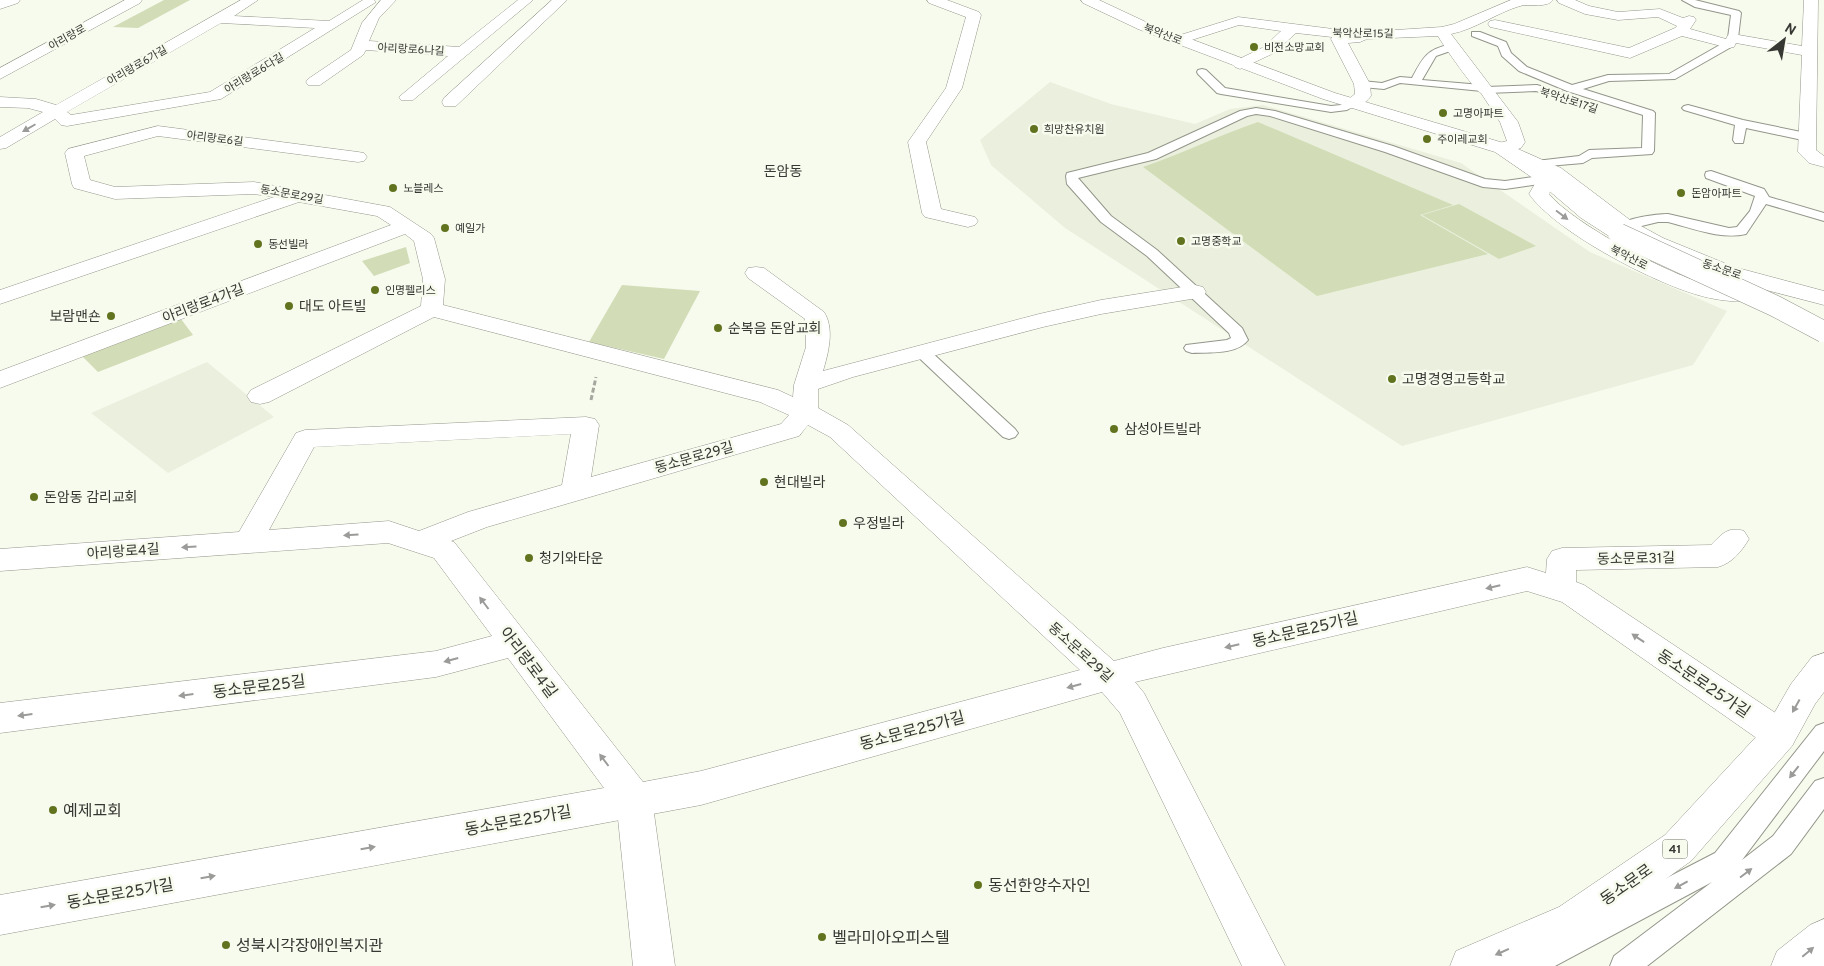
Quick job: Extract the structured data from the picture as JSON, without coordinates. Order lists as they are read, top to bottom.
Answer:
{
  "streets": {
    "street": [
      "북악산로15길",
      "북악산로",
      "아리랑로",
      "아리랑로6나길",
      "아리랑로6가길",
      "아리랑로6다길",
      "아리랑로6길",
      "동소문로29길",
      "동소문로",
      "아리랑로4가길",
      "아리랑로4길",
      "동소문로31길",
      "동소문로25가길",
      "동소문로25길",
      "41"
    ],
    "lane": ["북악산로17길"]
  },
  "crossings": [
    ["북악산로15길", "북악산로"],
    ["북악산로", "동소문로"],
    ["아리랑로6가길", "아리랑로6다길"],
    ["아리랑로6길", "동소문로29길"],
    ["동소문로29길", "아리랑로4가길"],
    ["동소문로29길", "아리랑로4길"],
    ["동소문로29길", "동소문로25가길"],
    ["동소문로", "동소문로25가길"],
    ["아리랑로4길", "동소문로25가길"],
    ["아리랑로4길", "동소문로25길"],
    ["동소문로31길", "동소문로25가길"]
  ],
  "one_way": ["동소문로", "아리랑로4길", "동소문로25길"],
  "districts": ["돈암동"],
  "places": [
    "비전소망교회",
    "고명아파트",
    "희망찬유치원",
    "주이레교회",
    "노블레스",
    "돈암아파트",
    "예일가",
    "고명중학교",
    "동선빌라",
    "인명펠리스",
    "대도 아트빌",
    "보람맨숀",
    "순복음 돈암교회",
    "고명경영고등학교",
    "삼성아트빌라",
    "현대빌라",
    "돈암동 감리교회",
    "우정빌라",
    "청기와타운",
    "예제교회",
    "동선한양수자인",
    "벨라미아오피스텔",
    "성북시각장애인복지관"
  ],
  "north": "top right"
}
